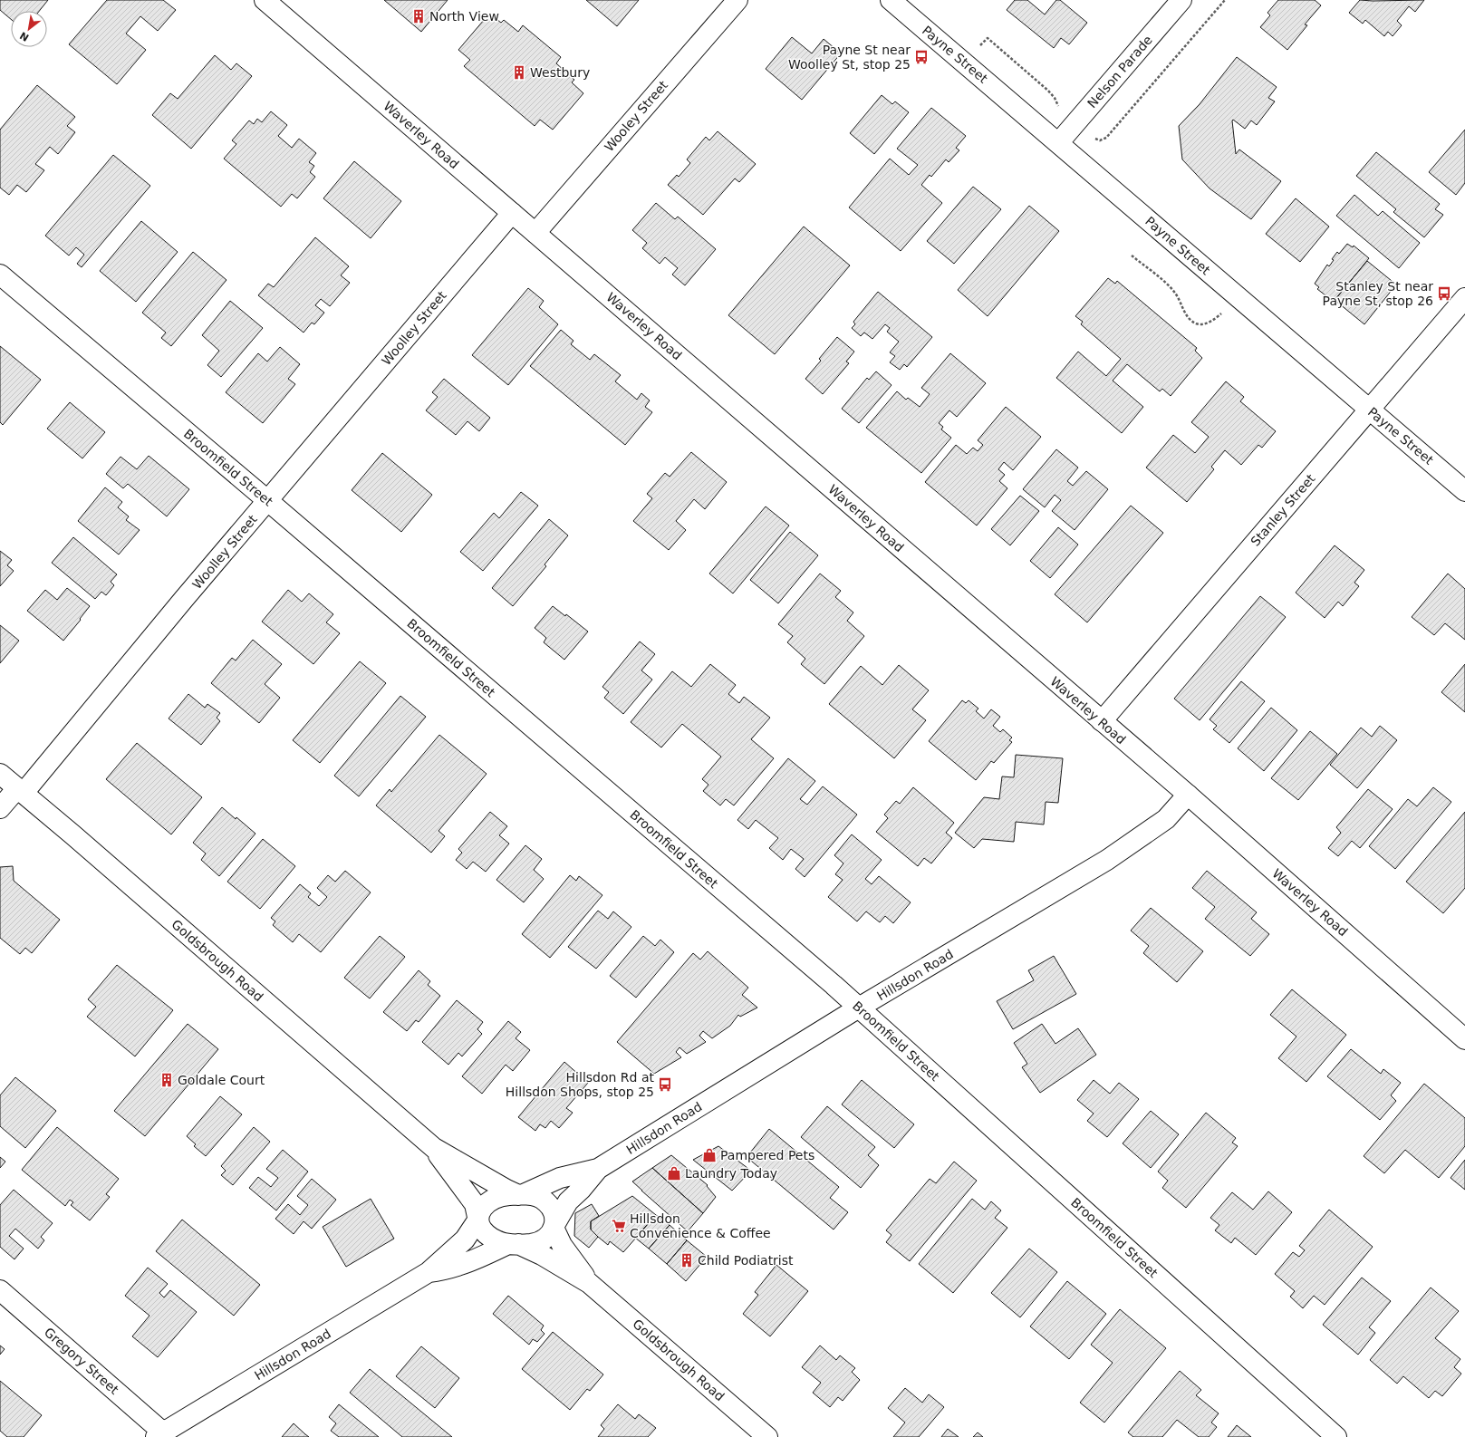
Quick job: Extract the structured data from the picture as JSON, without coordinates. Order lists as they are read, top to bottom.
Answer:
{
  "streets": {
    "street": [
      "Payne Street",
      "Nelson Parade",
      "Wooley Street",
      "Waverley Road",
      "Woolley Street",
      "Broomfield Street",
      "Stanley Street",
      "Goldsbrough Road",
      "Hillsdon Road",
      "Gregory Street"
    ]
  },
  "crossings": [
    ["Payne Street", "Nelson Parade"],
    ["Payne Street", "Stanley Street"],
    ["Wooley Street", "Waverley Road"],
    ["Waverley Road", "Woolley Street"],
    ["Waverley Road", "Stanley Street"],
    ["Waverley Road", "Hillsdon Road"],
    ["Woolley Street", "Broomfield Street"],
    ["Woolley Street", "Goldsbrough Road"],
    ["Broomfield Street", "Hillsdon Road"],
    ["Goldsbrough Road", "Hillsdon Road"],
    ["Hillsdon Road", "Gregory Street"]
  ],
  "places": {
    "building": [
      "North View",
      "Westbury",
      "Goldale Court",
      "Child Podiatrist"
    ],
    "bus stop": ["Payne St near Woolley St, stop 25", "Stanley St near Payne St, stop 26", "Hillsdon Rd at Hillsdon Shops, stop 25"],
    "shop": ["Pampered Pets", "Laundry Today"],
    "supermarket": ["Hillsdon Convenience & Coffee"]
  },
  "north": "bottom left"
}
